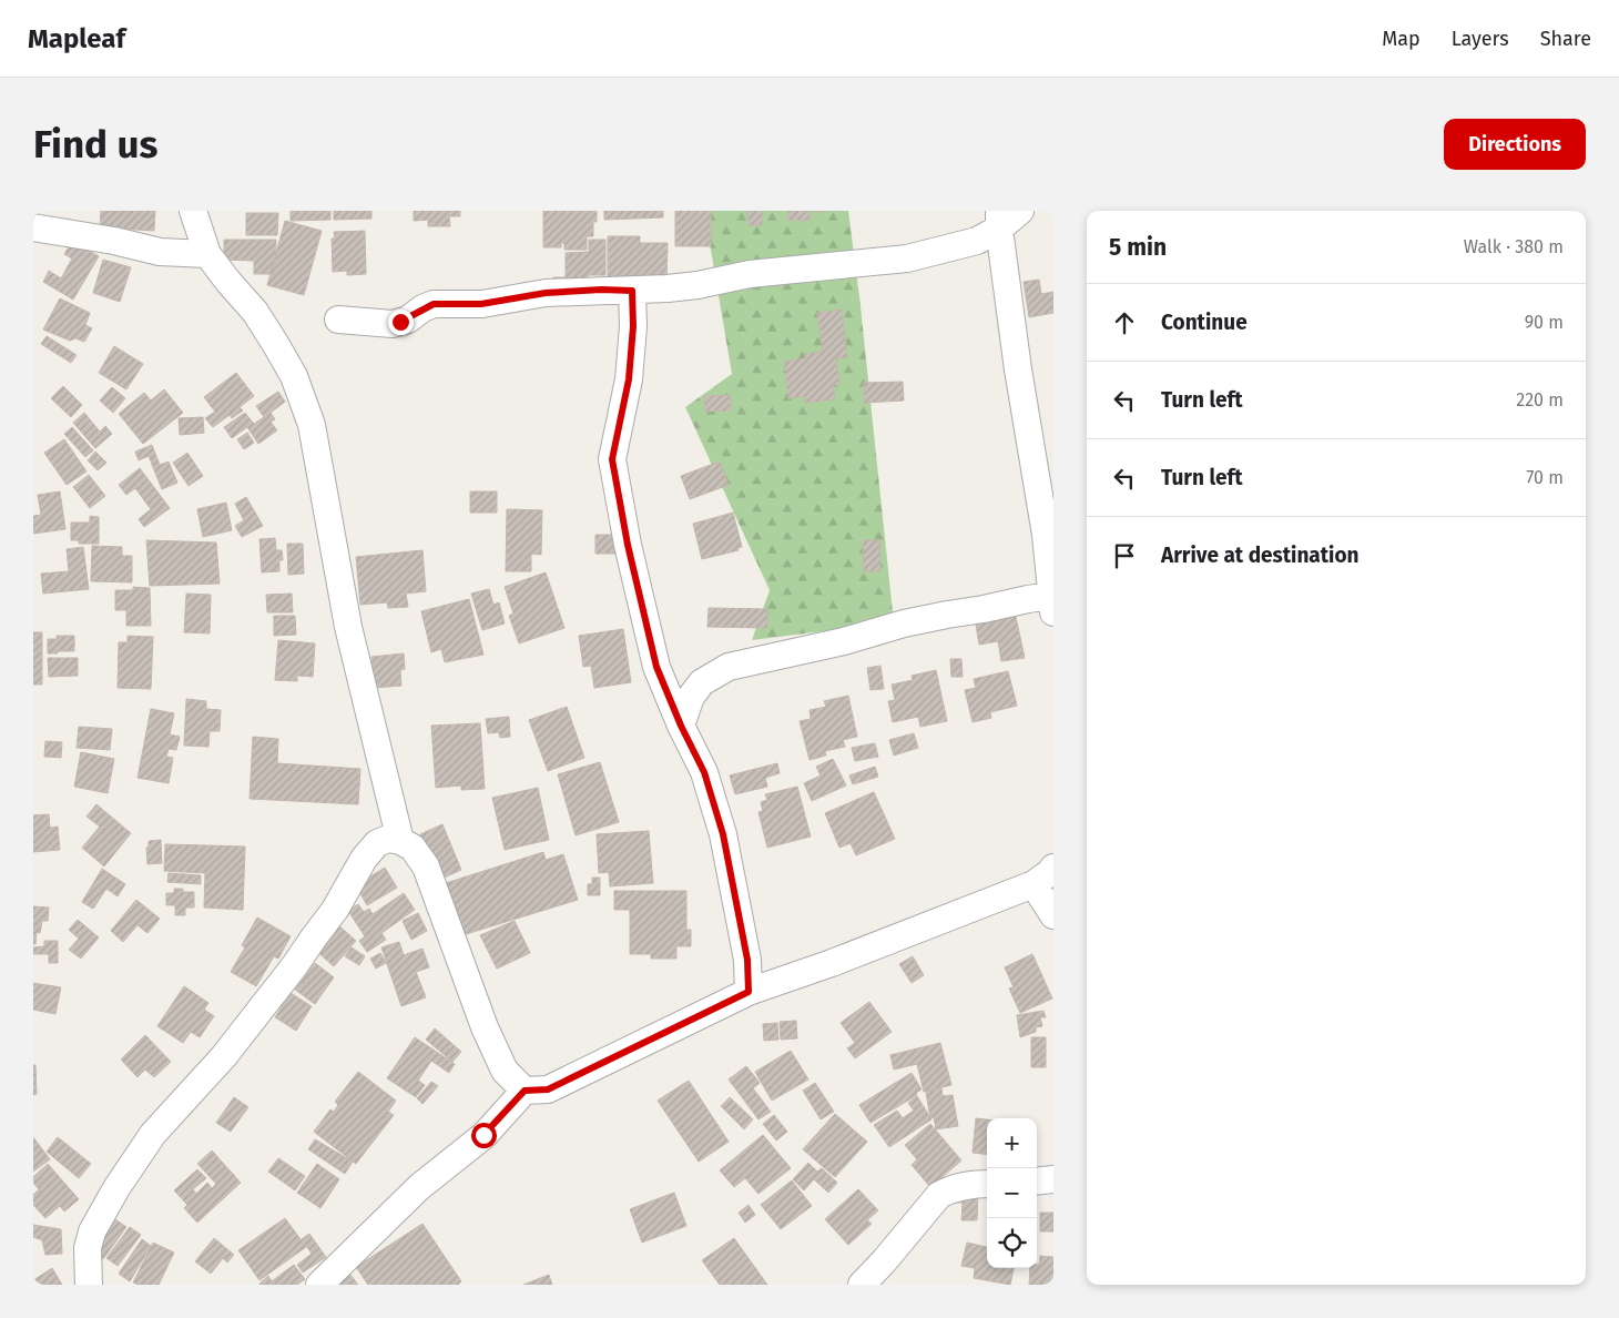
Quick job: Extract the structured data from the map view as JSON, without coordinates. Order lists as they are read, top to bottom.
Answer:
{
  "page": {
    "header": "Mapleaf",
    "nav": ["Map", "Layers", "Share"],
    "buttons": "Directions",
    "title": "Find us",
    "heading": ["5 min", "Walk · 380 m"],
    "list": [
      ["Continue", "90 m"],
      ["Turn left", "220 m"],
      ["Turn left", "70 m"],
      "Arrive at destination"
    ],
    "map_buttons": ["+", "−"]
  }
}
